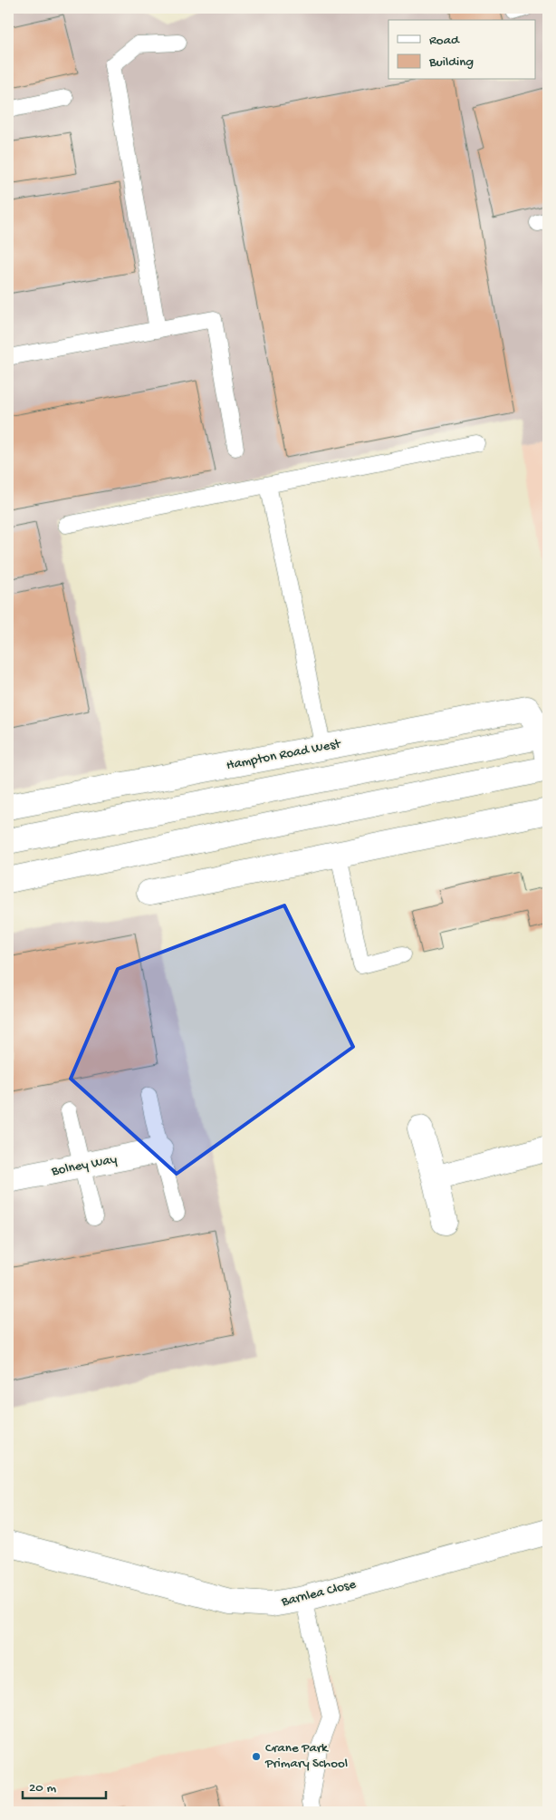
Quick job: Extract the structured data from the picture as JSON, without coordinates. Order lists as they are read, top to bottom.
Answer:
{
  "streets": {
    "street": ["Hampton Road West", "Bolney Way", "Barnlea Close"]
  },
  "places": ["Crane Park Primary School"],
  "legend": ["Road", "Building"],
  "scale_bar": "20 m"
}
